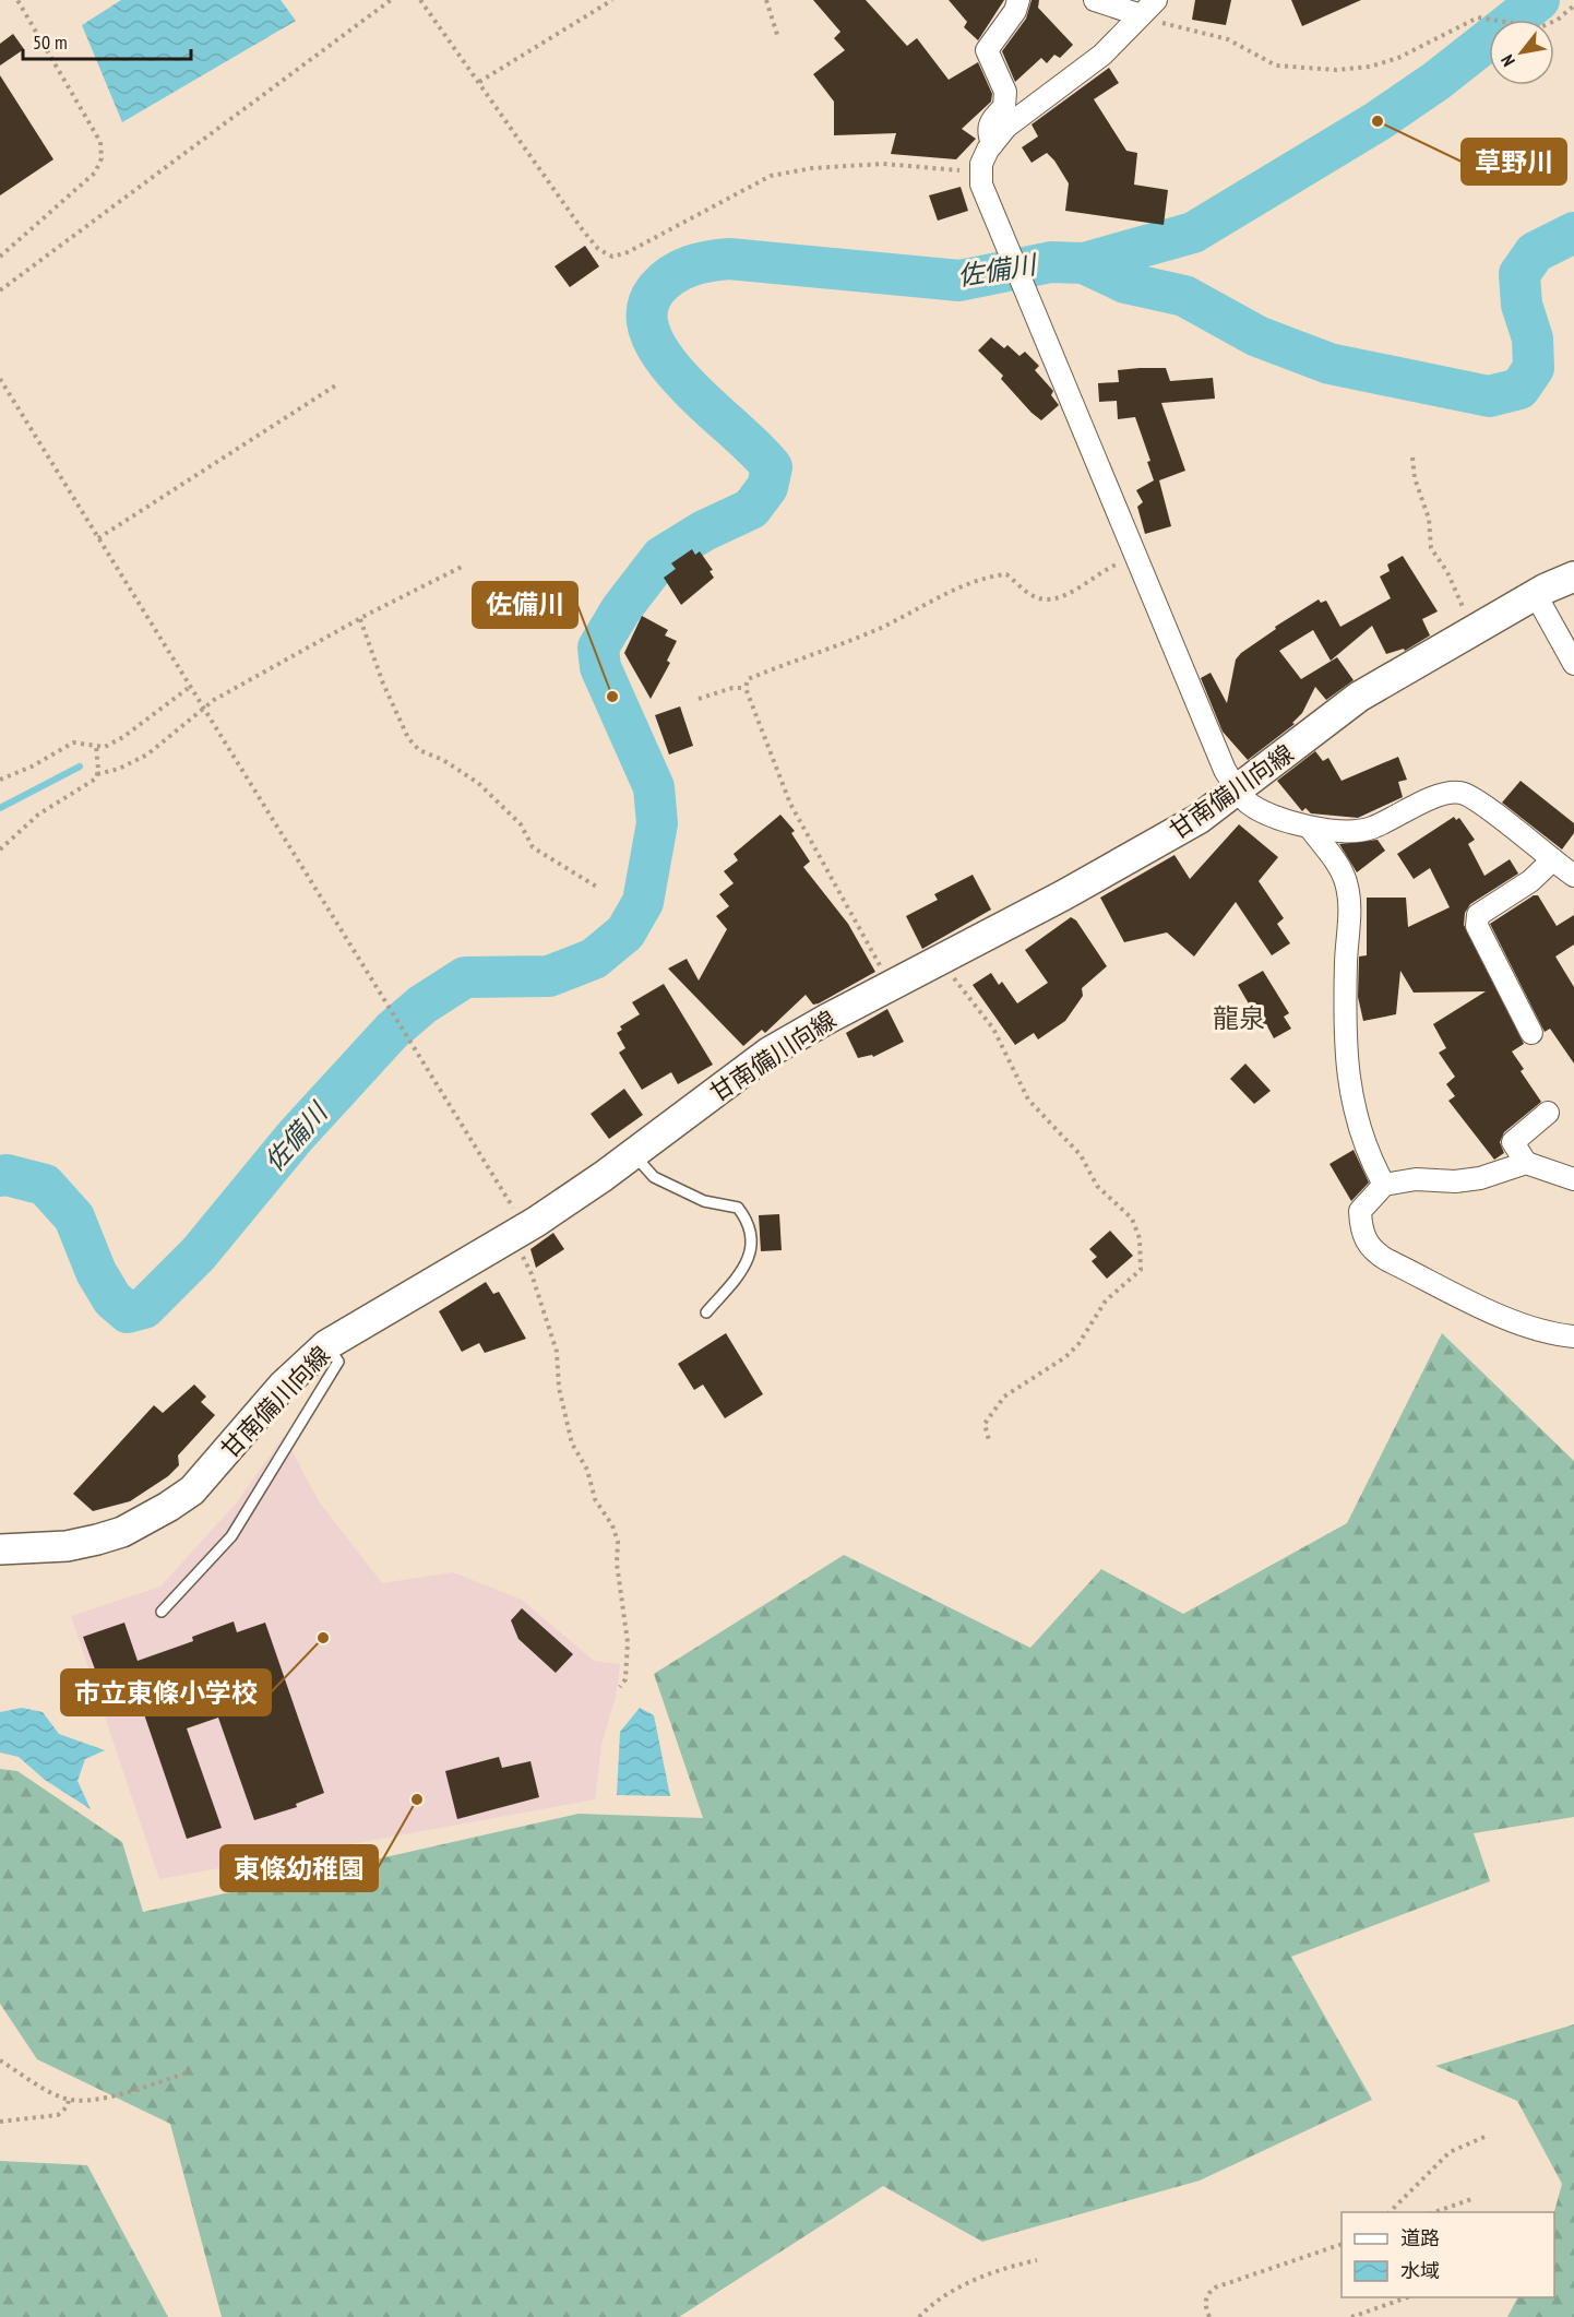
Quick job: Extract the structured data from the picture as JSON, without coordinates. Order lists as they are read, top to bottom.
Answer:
{
  "streets": {
    "main road": ["甘南備川向線"]
  },
  "districts": ["龍泉"],
  "water": ["佐備川"],
  "places": [
    "草野川",
    "佐備川",
    "市立東條小学校",
    "東條幼稚園"
  ],
  "legend": ["道路", "水域"],
  "scale_bar": "50 m",
  "north": "bottom left"
}
